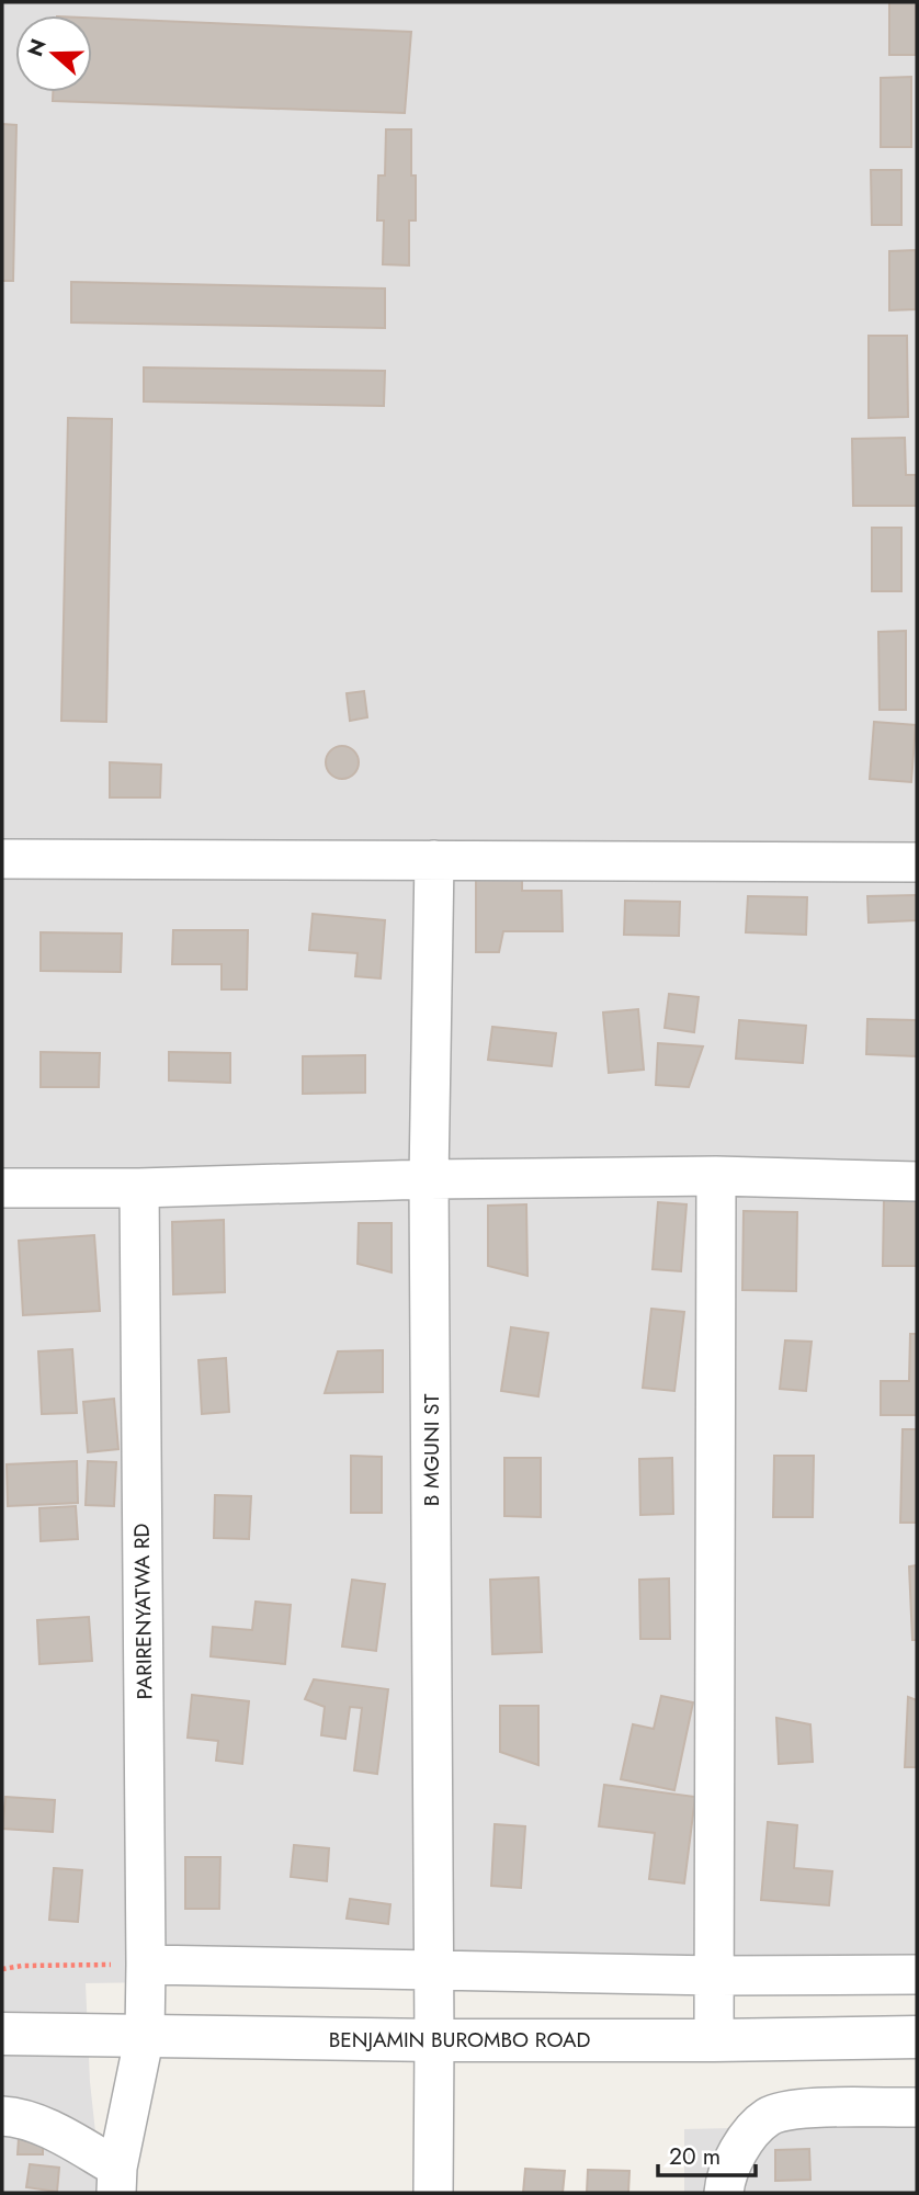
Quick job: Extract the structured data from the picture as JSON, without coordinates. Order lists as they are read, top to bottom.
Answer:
{
  "streets": {
    "street": ["B MGUNI ST", "PARIRENYATWA RD", "BENJAMIN BUROMBO ROAD"]
  },
  "crossings": [
    ["B MGUNI ST", "BENJAMIN BUROMBO ROAD"],
    ["PARIRENYATWA RD", "BENJAMIN BUROMBO ROAD"]
  ],
  "scale_bar": "20 m",
  "north": "left"
}
